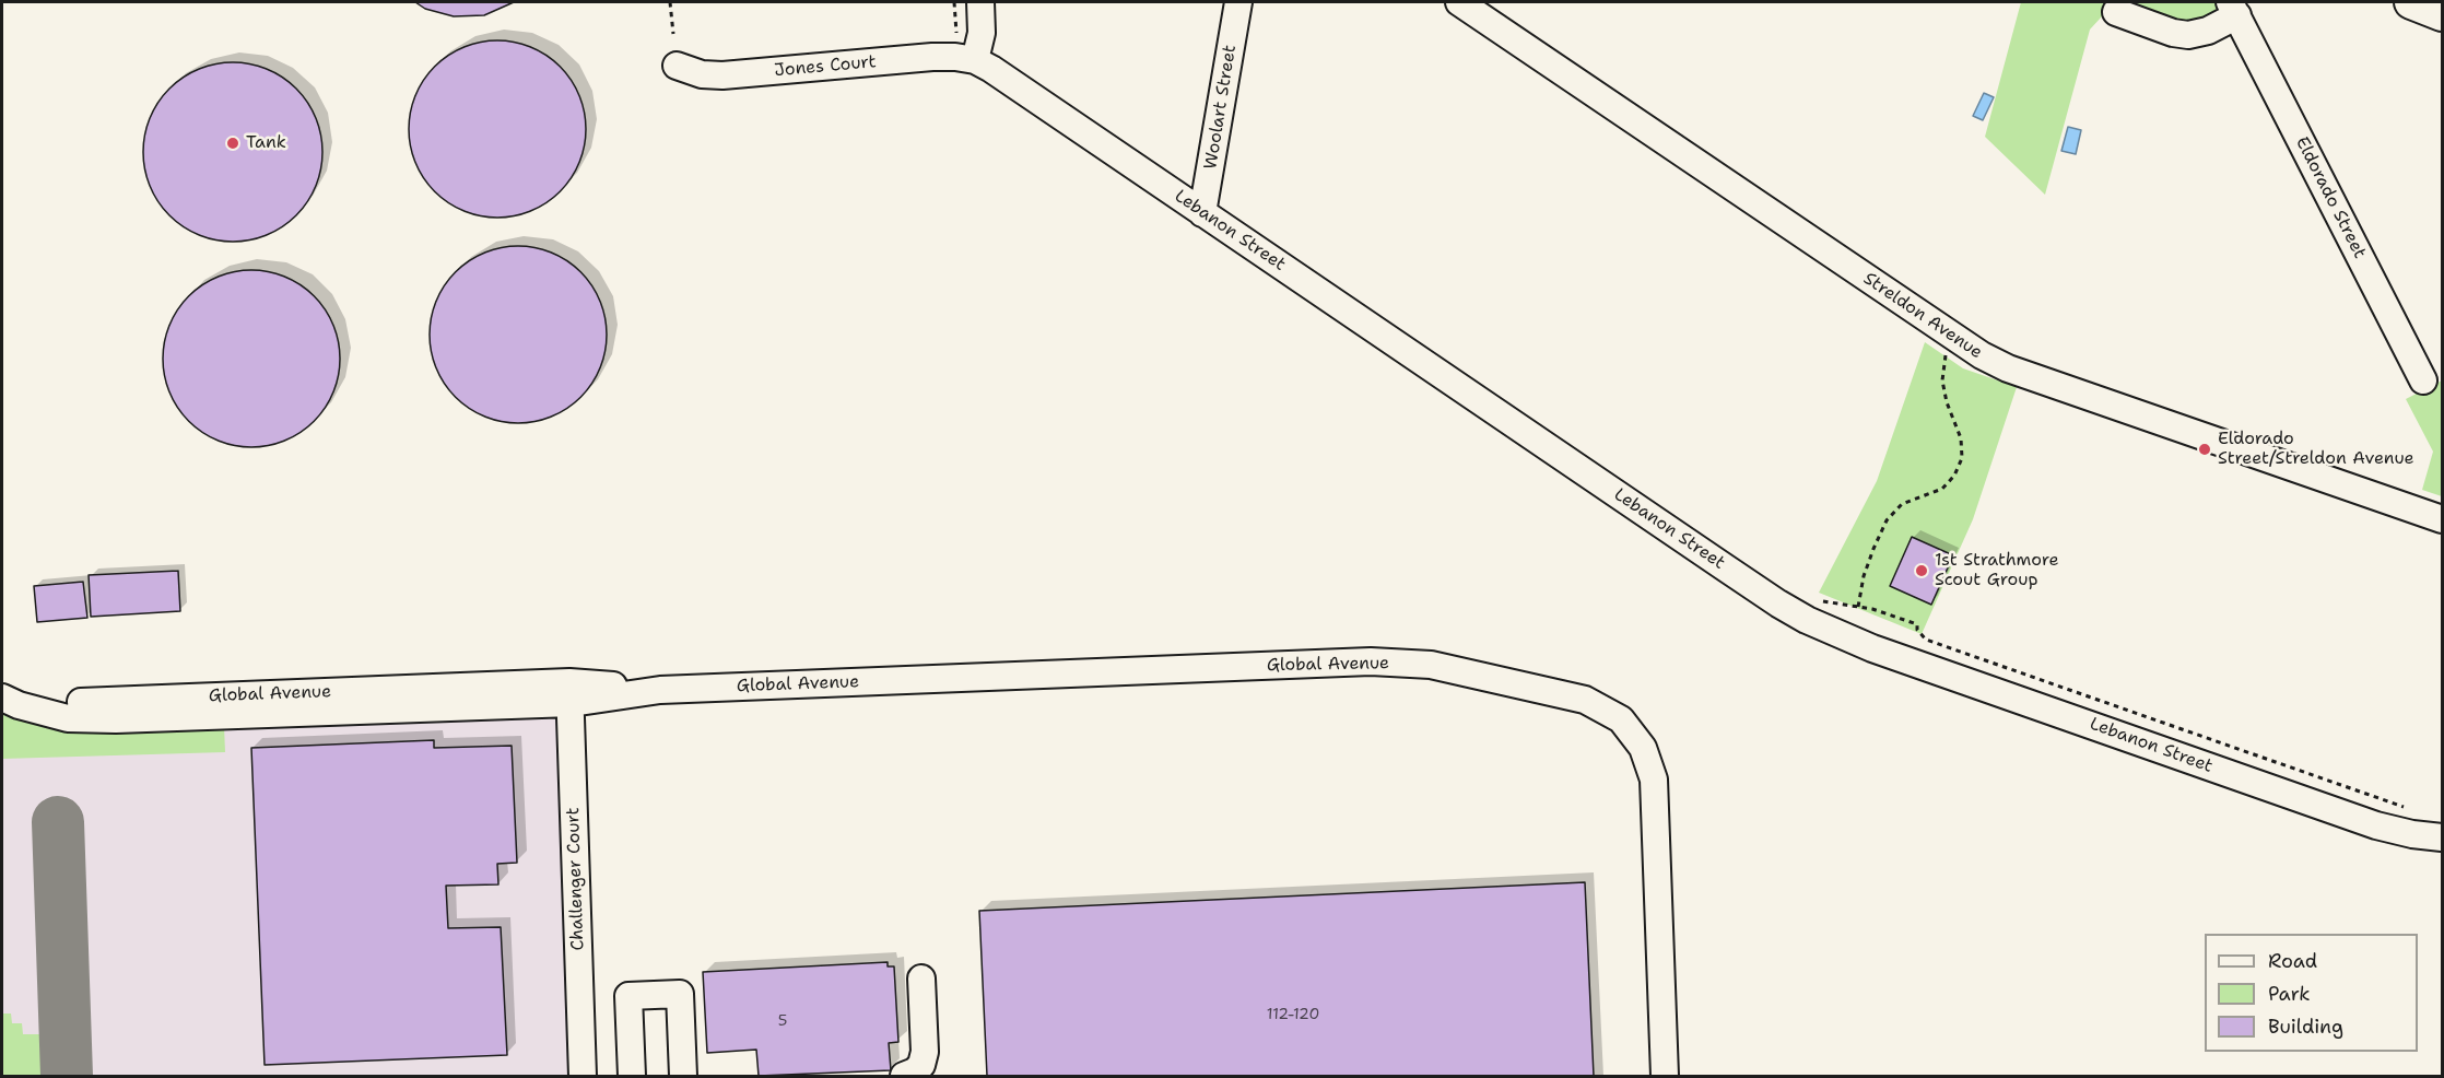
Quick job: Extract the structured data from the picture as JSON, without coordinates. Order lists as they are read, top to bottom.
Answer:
{
  "streets": {
    "street": [
      "Jones Court",
      "Woolart Street",
      "Eldorado Street",
      "Lebanon Street",
      "Streldon Avenue",
      "Global Avenue",
      "Challenger Court"
    ]
  },
  "crossings": [
    ["Jones Court", "Lebanon Street"],
    ["Woolart Street", "Lebanon Street"],
    ["Global Avenue", "Challenger Court"]
  ],
  "places": ["Tank", "Eldorado Street/Streldon Avenue", "1st Strathmore Scout Group"],
  "house_numbers": ["112-120", "5"],
  "legend": ["Road", "Park", "Building"]
}
